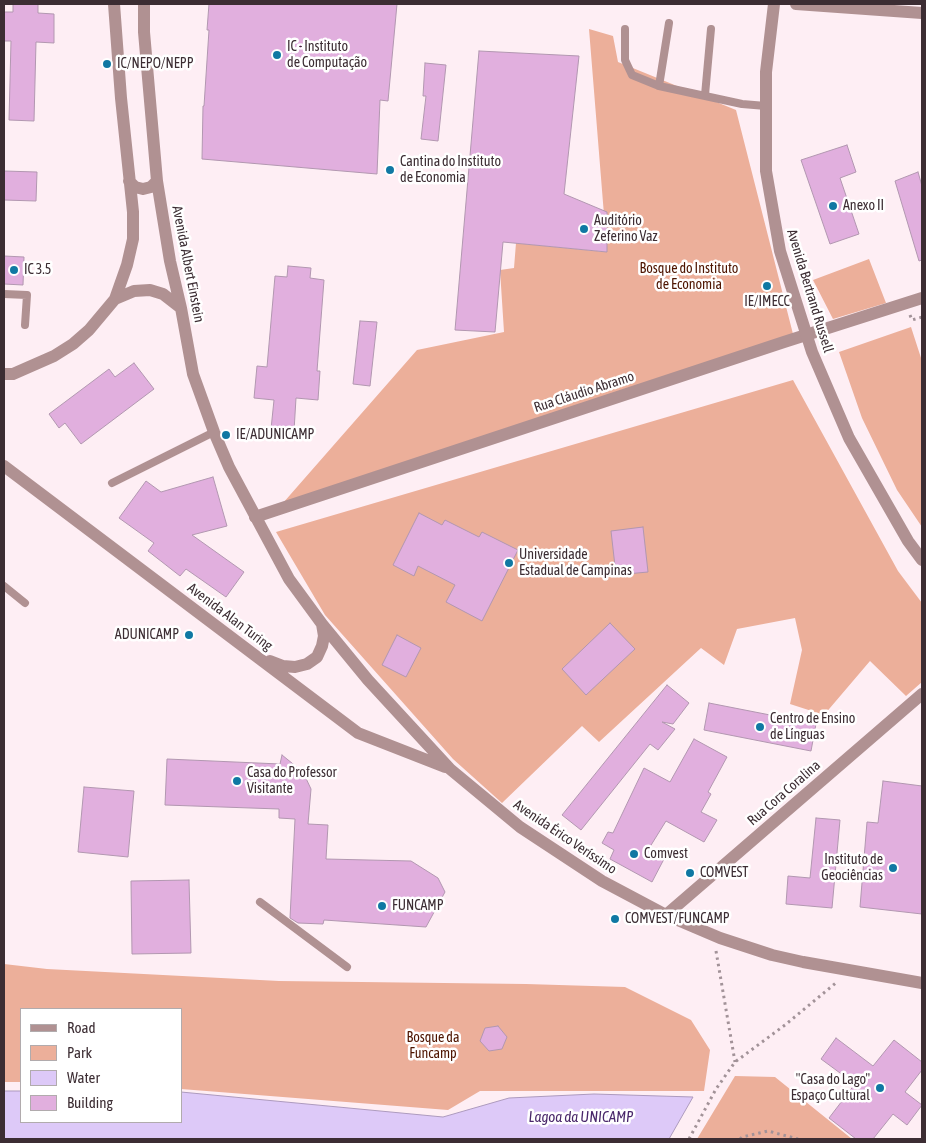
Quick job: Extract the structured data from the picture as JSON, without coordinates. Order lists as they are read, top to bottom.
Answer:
{
  "streets": {
    "street": [
      "Avenida Albert Einstein",
      "Avenida Bertrand Russell",
      "Rua Cláudio Abramo",
      "Avenida Alan Turing",
      "Rua Cora Coralina",
      "Avenida Érico Veríssimo"
    ]
  },
  "crossings": [
    ["Avenida Albert Einstein", "Rua Cláudio Abramo"],
    ["Avenida Albert Einstein", "Avenida Érico Veríssimo"],
    ["Avenida Bertrand Russell", "Rua Cláudio Abramo"],
    ["Rua Cláudio Abramo", "Avenida Érico Veríssimo"],
    ["Avenida Alan Turing", "Avenida Érico Veríssimo"],
    ["Rua Cora Coralina", "Avenida Érico Veríssimo"]
  ],
  "water": ["Lagoa da UNICAMP"],
  "parks": ["Bosque do Instituto de Economia", "Bosque da Funcamp"],
  "places": [
    "IC - Instituto de Computação",
    "IC/NEPO/NEPP",
    "Cantina do Instituto de Economia",
    "Anexo II",
    "Auditório Zeferino Vaz",
    "IC 3.5",
    "IE/IMECC",
    "IE/ADUNICAMP",
    "Universidade Estadual de Campinas",
    "ADUNICAMP",
    "Centro de Ensino de Línguas",
    "Casa do Professor Visitante",
    "Comvest",
    "Instituto de Geociências",
    "COMVEST",
    "FUNCAMP",
    "COMVEST/FUNCAMP",
    "\"Casa do Lago\" Espaço Cultural"
  ],
  "legend": [
    "Road",
    "Park",
    "Water",
    "Building"
  ]
}
